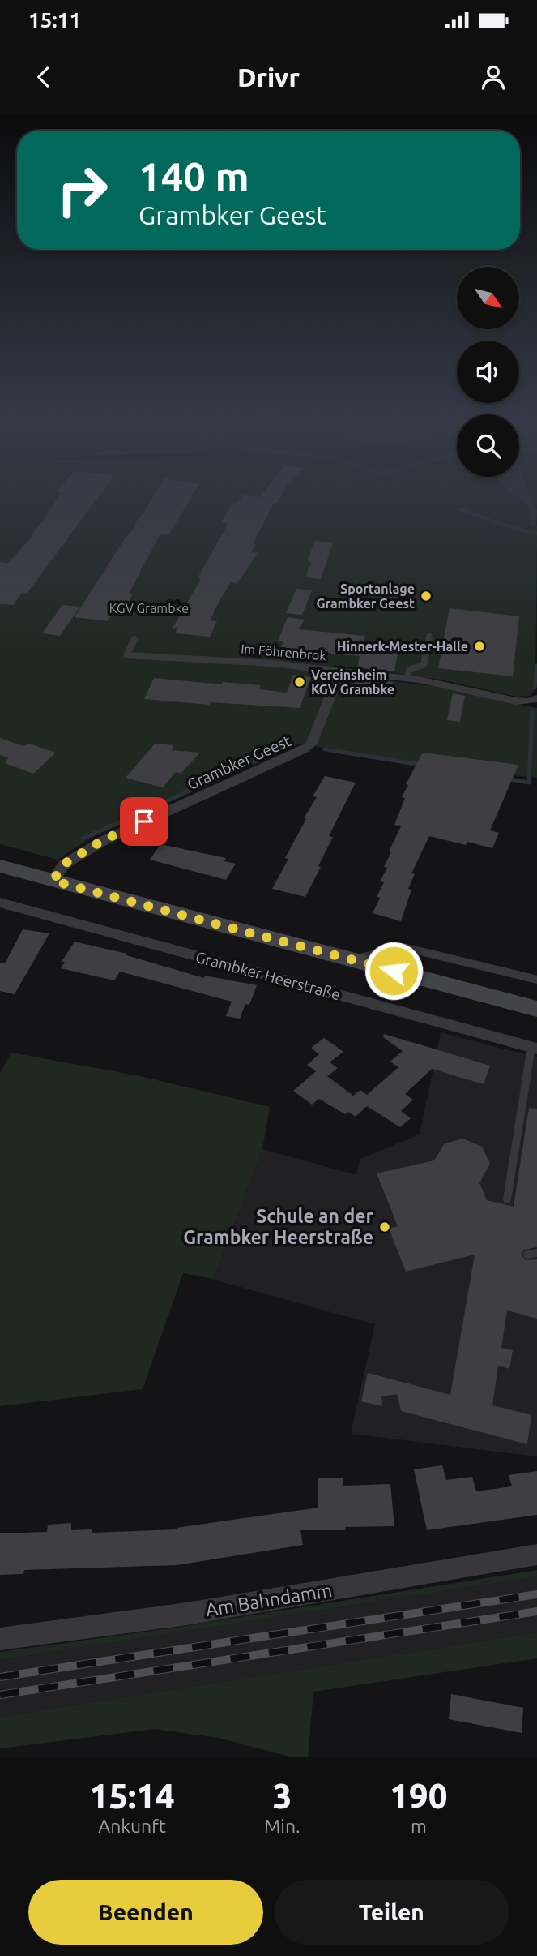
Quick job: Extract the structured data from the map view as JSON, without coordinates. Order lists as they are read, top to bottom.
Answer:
{
  "streets": {
    "street": [
      "Im Föhrenbrok",
      "Grambker Geest",
      "Grambker Heerstraße",
      "Am Bahndamm"
    ]
  },
  "crossings": [
    ["Im Föhrenbrok", "Grambker Geest"]
  ],
  "parks": ["KGV Grambke"],
  "places": [
    "Sportanlage Grambker Geest",
    "Hinnerk-Mester-Halle",
    "Vereinsheim KGV Grambke",
    "Schule an der Grambker Heerstraße"
  ],
  "north": "bottom right",
  "page": {
    "status": "15:11",
    "header": "Drivr",
    "turn": ["140 m", "Grambker Geest"],
    "eta": [
      "15:14",
      "Ankunft",
      "3",
      "Min.",
      "190",
      "m"
    ],
    "buttons": ["Beenden", "Teilen"]
  }
}
